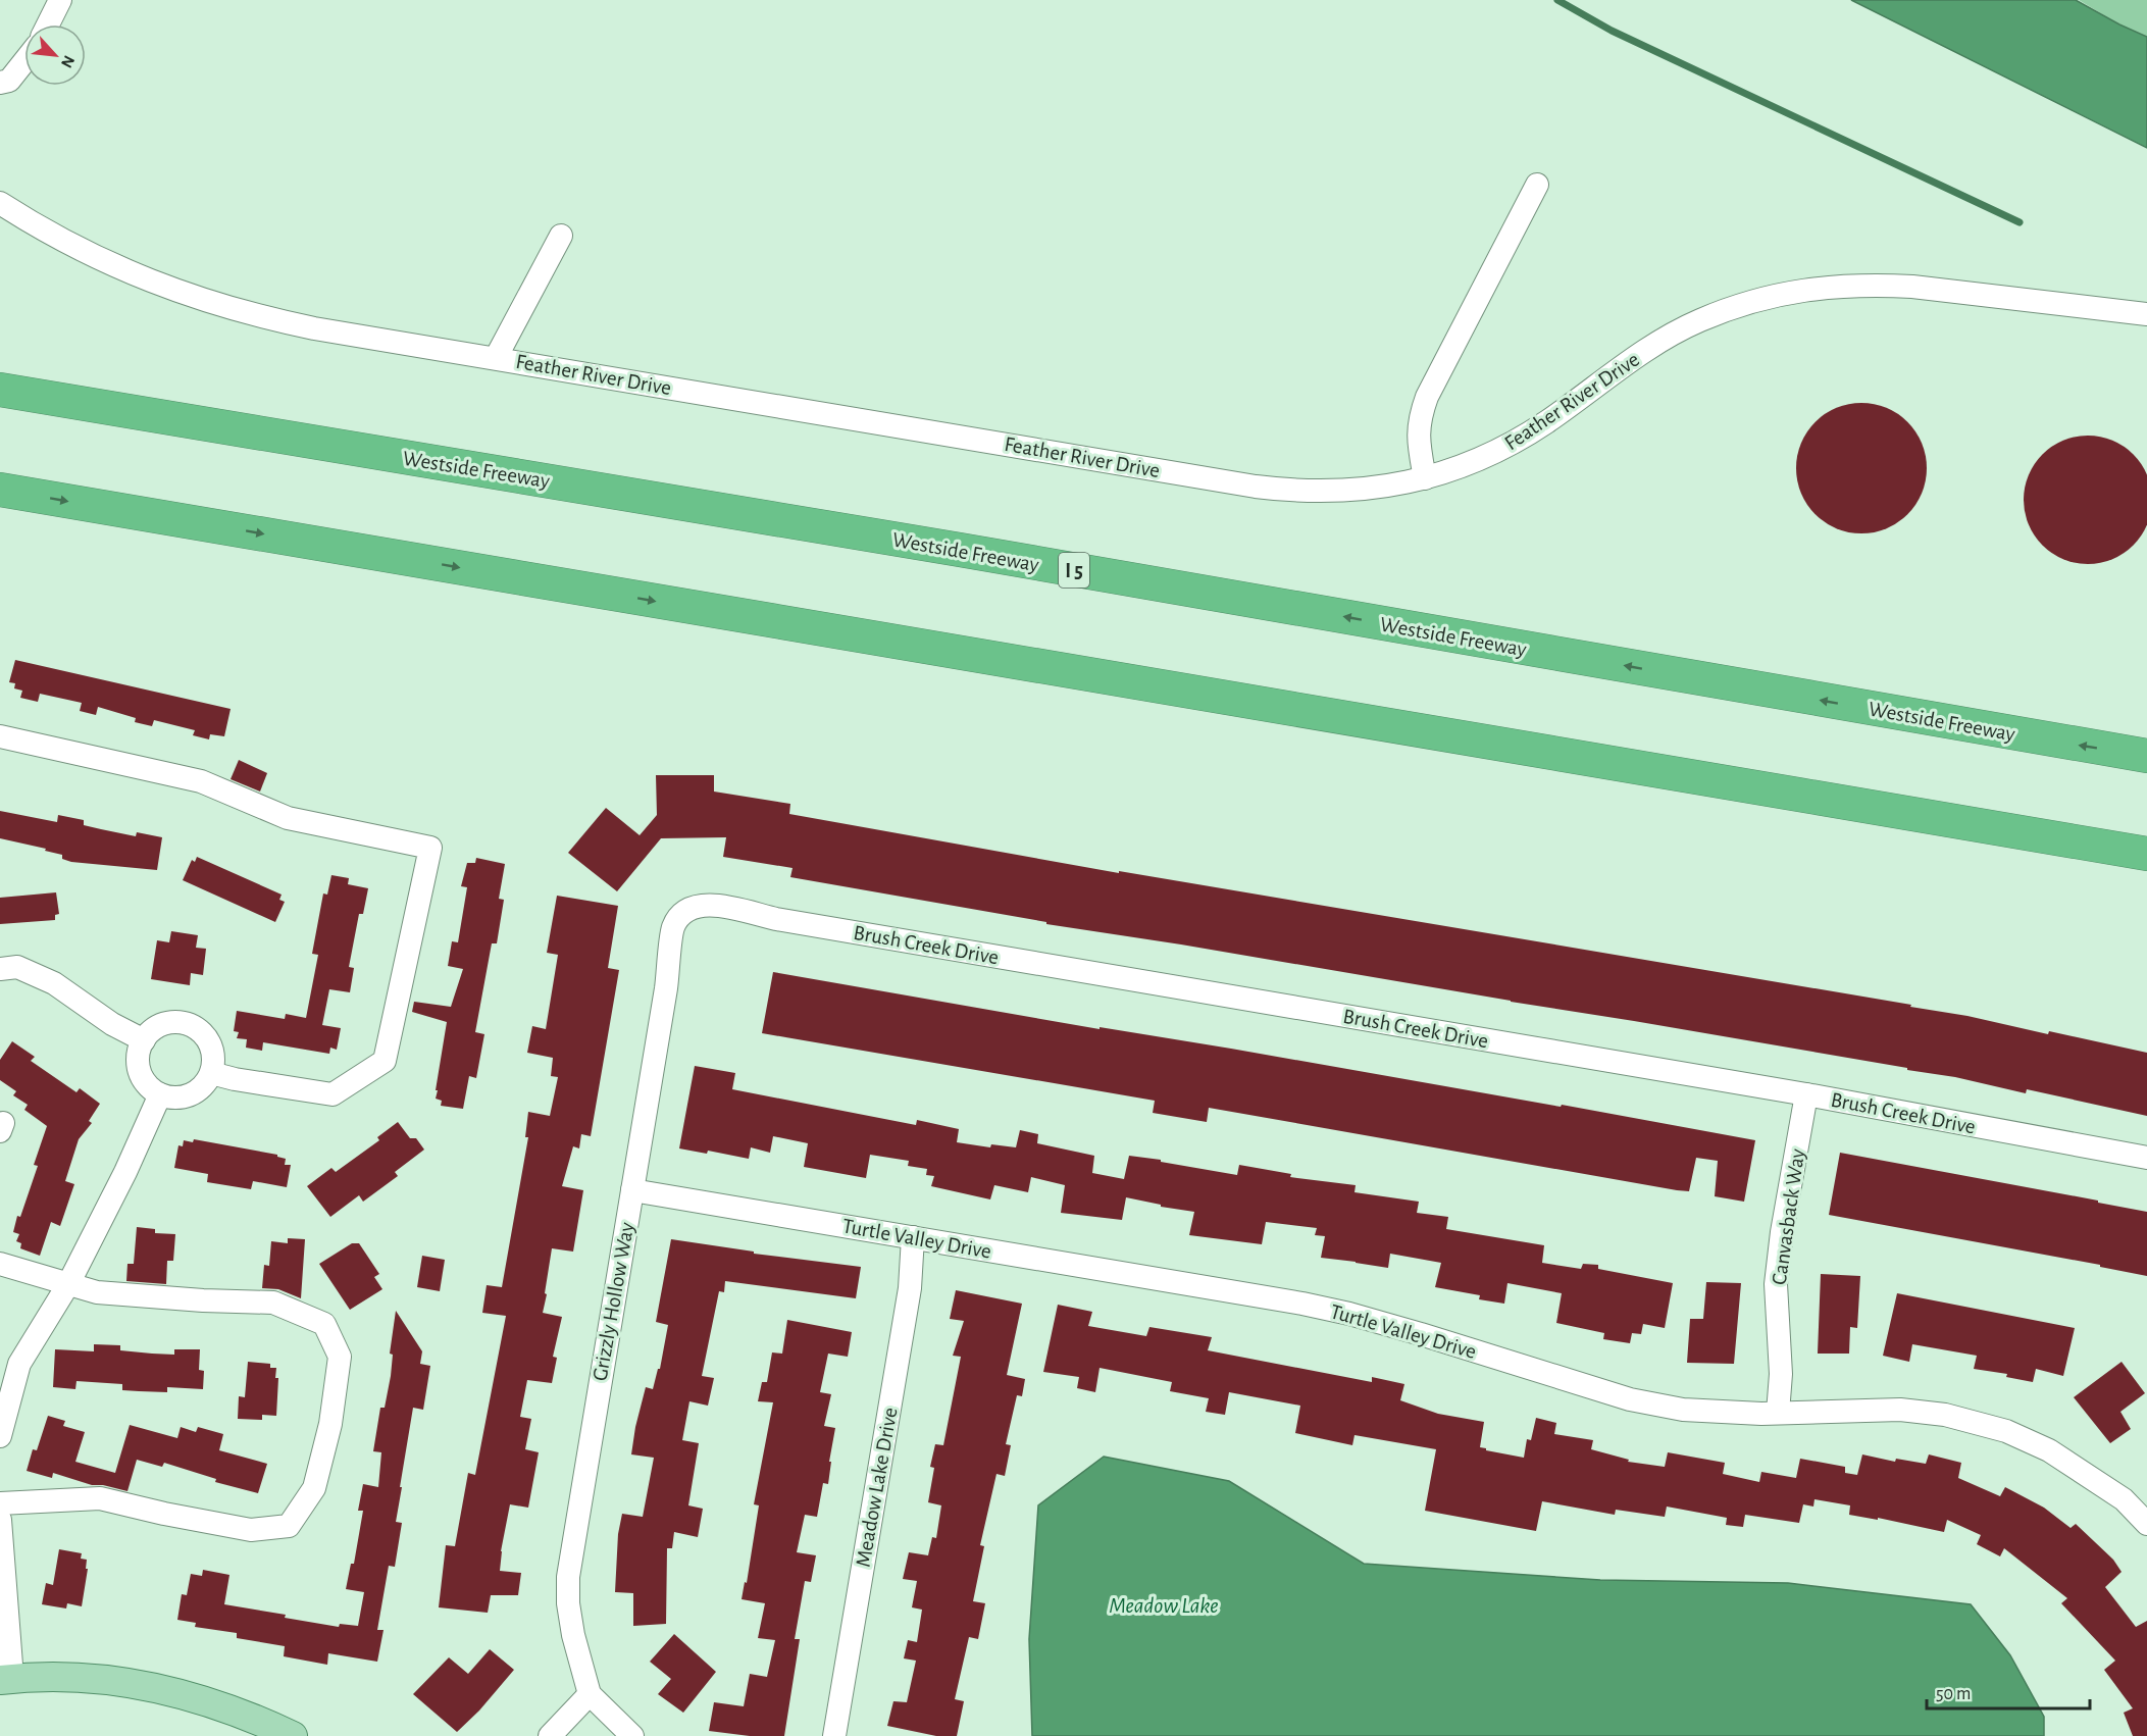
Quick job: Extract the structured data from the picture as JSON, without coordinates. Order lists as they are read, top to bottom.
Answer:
{
  "streets": {
    "highway": ["Westside Freeway", "I 5"],
    "street": [
      "Feather River Drive",
      "Brush Creek Drive",
      "Canvasback Way",
      "Turtle Valley Drive",
      "Grizzly Hollow Way",
      "Meadow Lake Drive"
    ]
  },
  "crossings": [
    ["Brush Creek Drive", "Canvasback Way"],
    ["Brush Creek Drive", "Grizzly Hollow Way"],
    ["Canvasback Way", "Turtle Valley Drive"],
    ["Turtle Valley Drive", "Grizzly Hollow Way"],
    ["Turtle Valley Drive", "Meadow Lake Drive"]
  ],
  "water": ["Meadow Lake"],
  "scale_bar": "50 m",
  "north": "bottom right"
}
